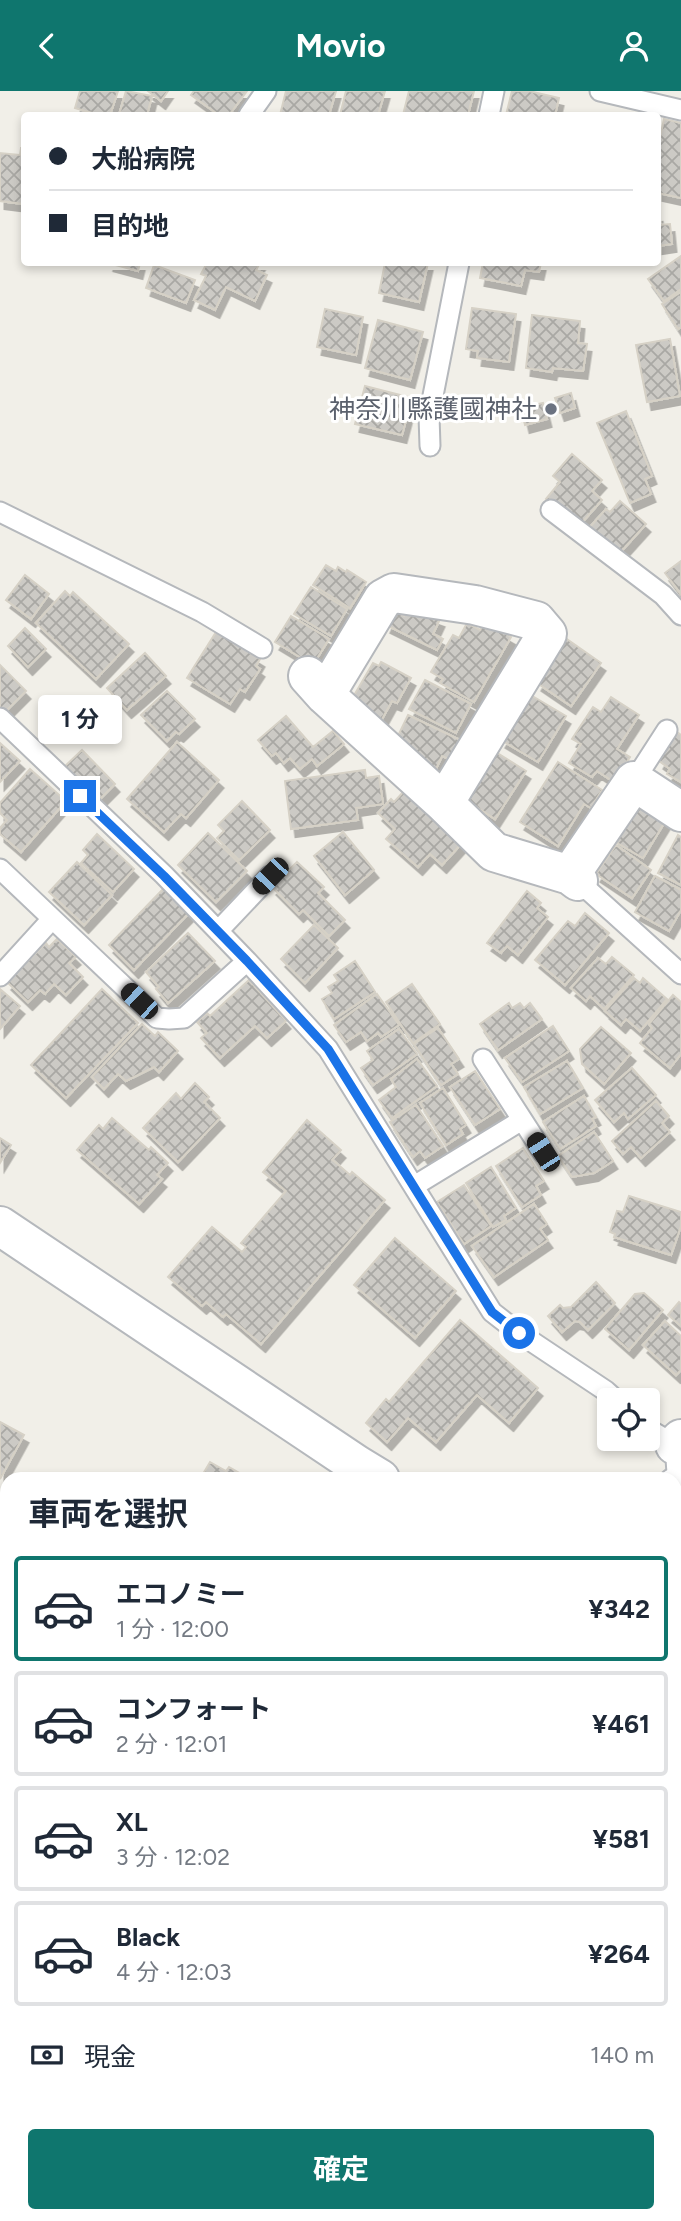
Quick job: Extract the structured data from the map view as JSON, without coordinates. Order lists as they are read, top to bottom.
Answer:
{
  "places": ["神奈川縣護國神社"],
  "page": {
    "header": "Movio",
    "banner": ["大船病院", "目的地"],
    "bubble": "1 分",
    "heading": "車両を選択",
    "list": [
      {
        "name": "エコノミー",
        "note": "1 分 · 12:00",
        "value": "¥342"
      },
      {
        "name": "コンフォート",
        "note": "2 分 · 12:01",
        "value": "¥461"
      },
      {
        "name": "XL",
        "note": "3 分 · 12:02",
        "value": "¥581"
      },
      {
        "name": "Black",
        "note": "4 分 · 12:03",
        "value": "¥264"
      }
    ],
    "pay": ["現金", "140 m"],
    "buttons": "確定"
  }
}
